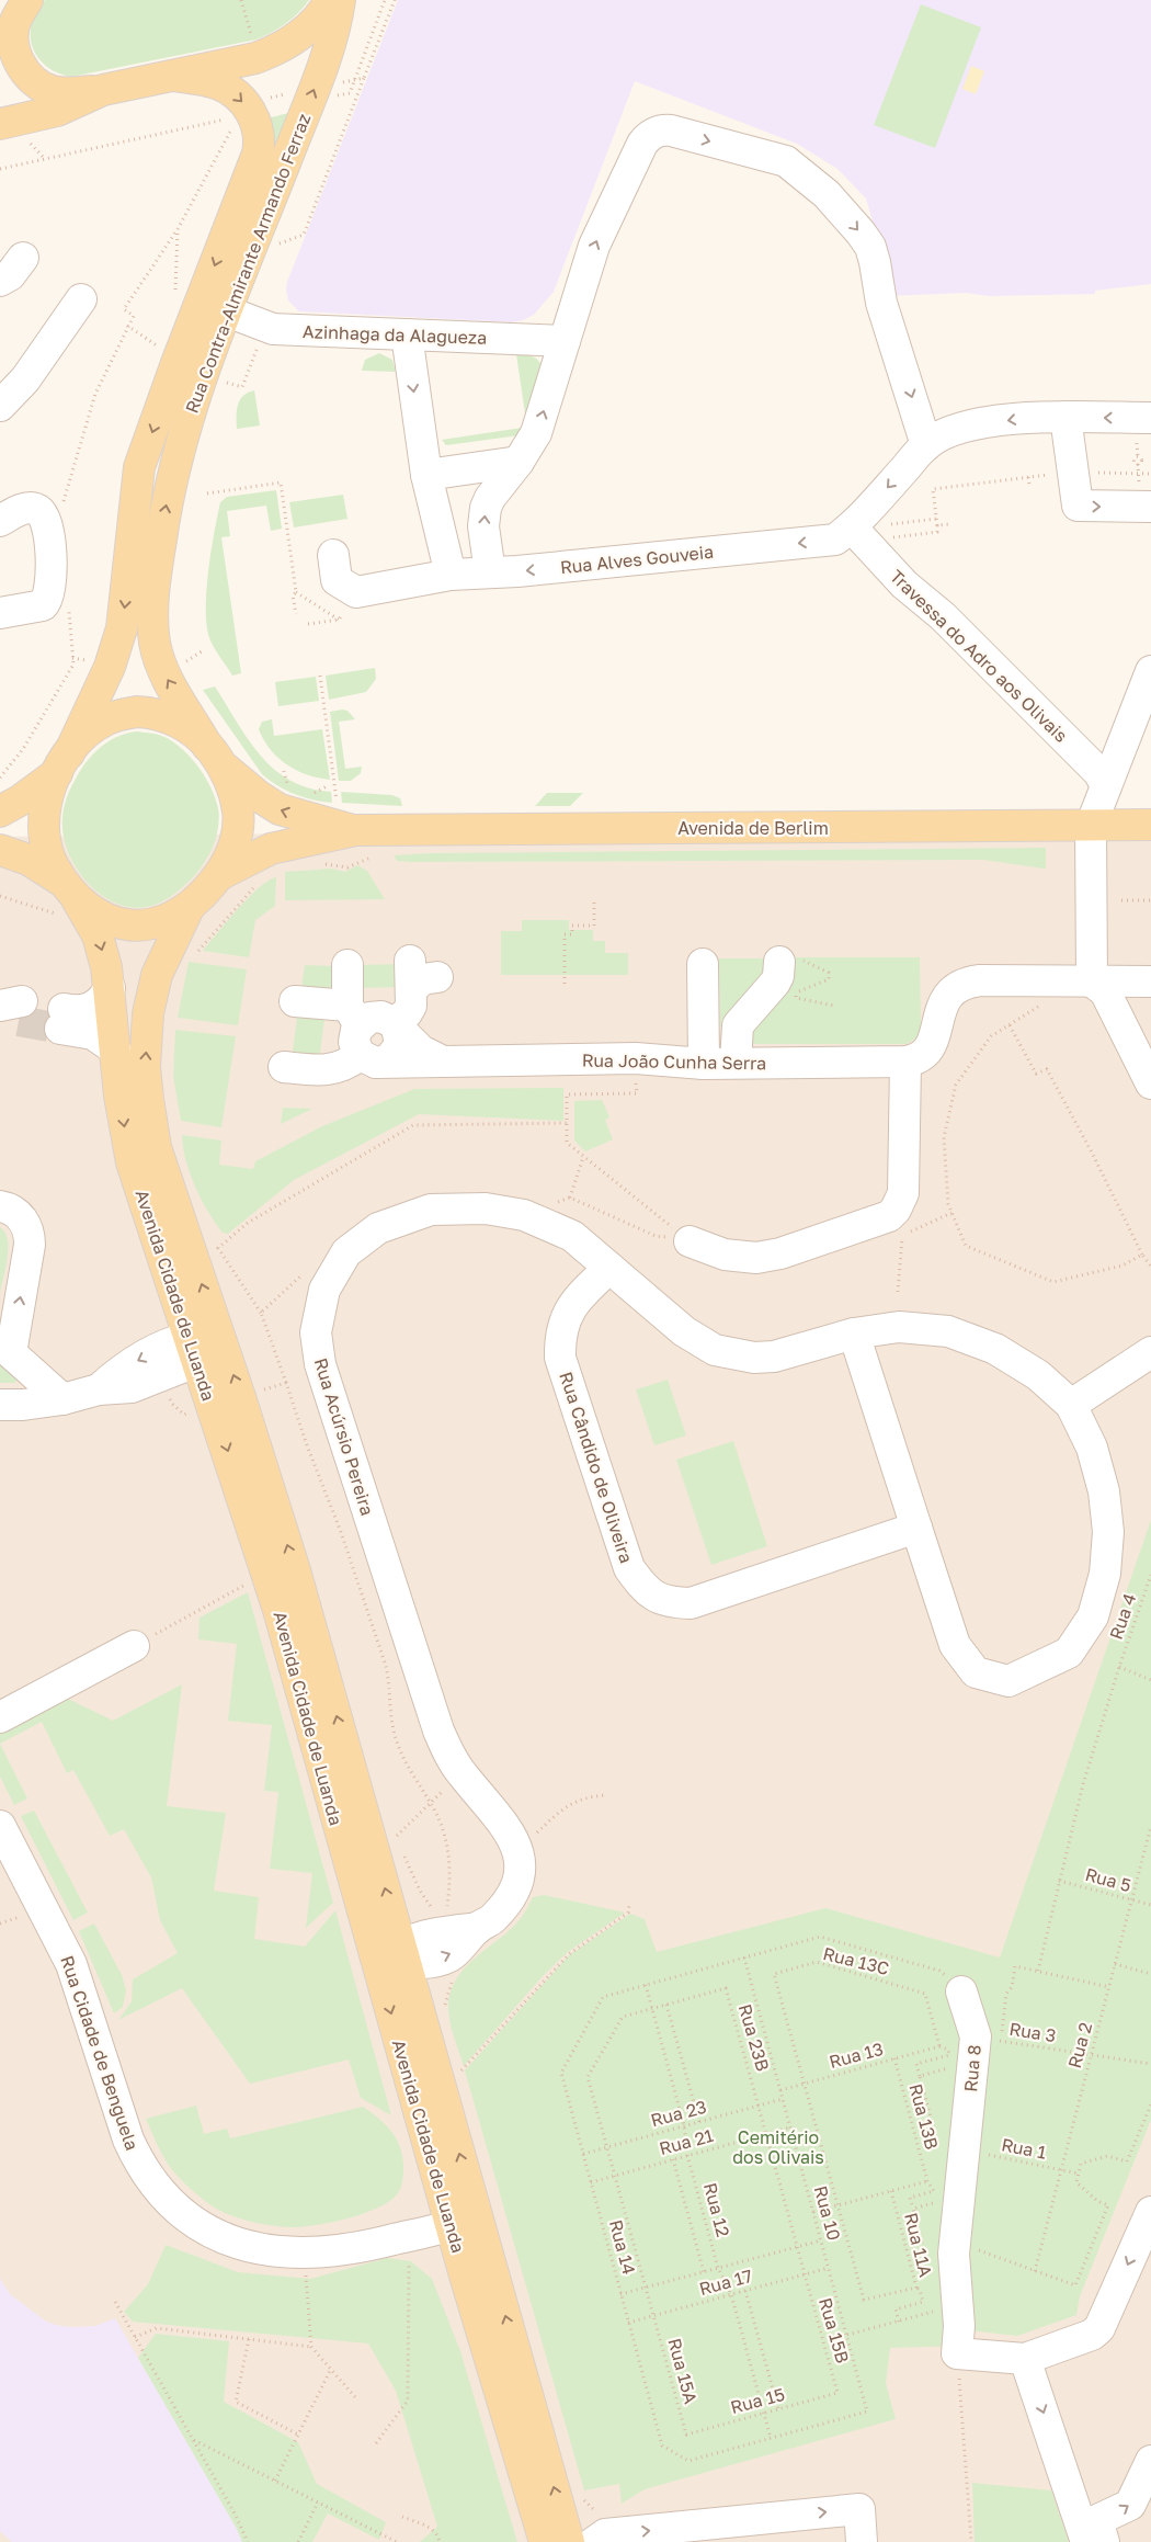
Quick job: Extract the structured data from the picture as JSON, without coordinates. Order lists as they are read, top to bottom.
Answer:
{
  "streets": {
    "main road": ["Rua Contra-Almirante Armando Ferraz", "Avenida de Berlim", "Avenida Cidade de Luanda"],
    "street": [
      "Azinhaga da Alagueza",
      "Rua Alves Gouveia",
      "Travessa do Adro aos Olivais",
      "Rua João Cunha Serra",
      "Rua Acúrsio Pereira",
      "Rua Cândido de Oliveira",
      "Rua Cidade de Benguela",
      "Rua 8"
    ],
    "path": [
      "Rua 4",
      "Rua 5",
      "Rua 13C",
      "Rua 3",
      "Rua 23B",
      "Rua 2",
      "Rua 13",
      "Rua 23",
      "Rua 13B",
      "Rua 21",
      "Rua 1",
      "Rua 12",
      "Rua 10",
      "Rua 11A",
      "Rua 14",
      "Rua 17",
      "Rua 15B",
      "Rua 15A",
      "Rua 15"
    ]
  },
  "crossings": [
    ["Rua Contra-Almirante Armando Ferraz", "Azinhaga da Alagueza"],
    ["Rua Contra-Almirante Armando Ferraz", "Avenida de Berlim"],
    ["Rua Contra-Almirante Armando Ferraz", "Avenida Cidade de Luanda"],
    ["Rua Alves Gouveia", "Travessa do Adro aos Olivais"],
    ["Avenida Cidade de Luanda", "Rua Cidade de Benguela"],
    ["Rua Acúrsio Pereira", "Rua Cândido de Oliveira"],
    ["Rua 4", "Rua 5"],
    ["Rua 5", "Rua 2"],
    ["Rua 13C", "Rua 13"],
    ["Rua 3", "Rua 2"],
    ["Rua 3", "Rua 8"],
    ["Rua 23B", "Rua 23"],
    ["Rua 23B", "Rua 12"],
    ["Rua 23B", "Rua 14"],
    ["Rua 23B", "Rua 15B"],
    ["Rua 2", "Rua 1"],
    ["Rua 13", "Rua 13B"],
    ["Rua 13", "Rua 10"],
    ["Rua 8", "Rua 1"],
    ["Rua 23", "Rua 12"],
    ["Rua 23", "Rua 10"],
    ["Rua 23", "Rua 14"],
    ["Rua 23", "Rua 15B"],
    ["Rua 13B", "Rua 11A"],
    ["Rua 21", "Rua 12"],
    ["Rua 21", "Rua 10"],
    ["Rua 21", "Rua 14"],
    ["Rua 21", "Rua 15B"],
    ["Rua 12", "Rua 14"],
    ["Rua 12", "Rua 17"],
    ["Rua 12", "Rua 15"],
    ["Rua 10", "Rua 11A"],
    ["Rua 10", "Rua 14"],
    ["Rua 10", "Rua 17"],
    ["Rua 14", "Rua 17"],
    ["Rua 14", "Rua 15A"],
    ["Rua 17", "Rua 15B"],
    ["Rua 17", "Rua 15A"],
    ["Rua 15B", "Rua 15"],
    ["Rua 15A", "Rua 15"]
  ],
  "one_way": ["Rua Alves Gouveia"],
  "parks": ["Cemitério dos Olivais"]
}
